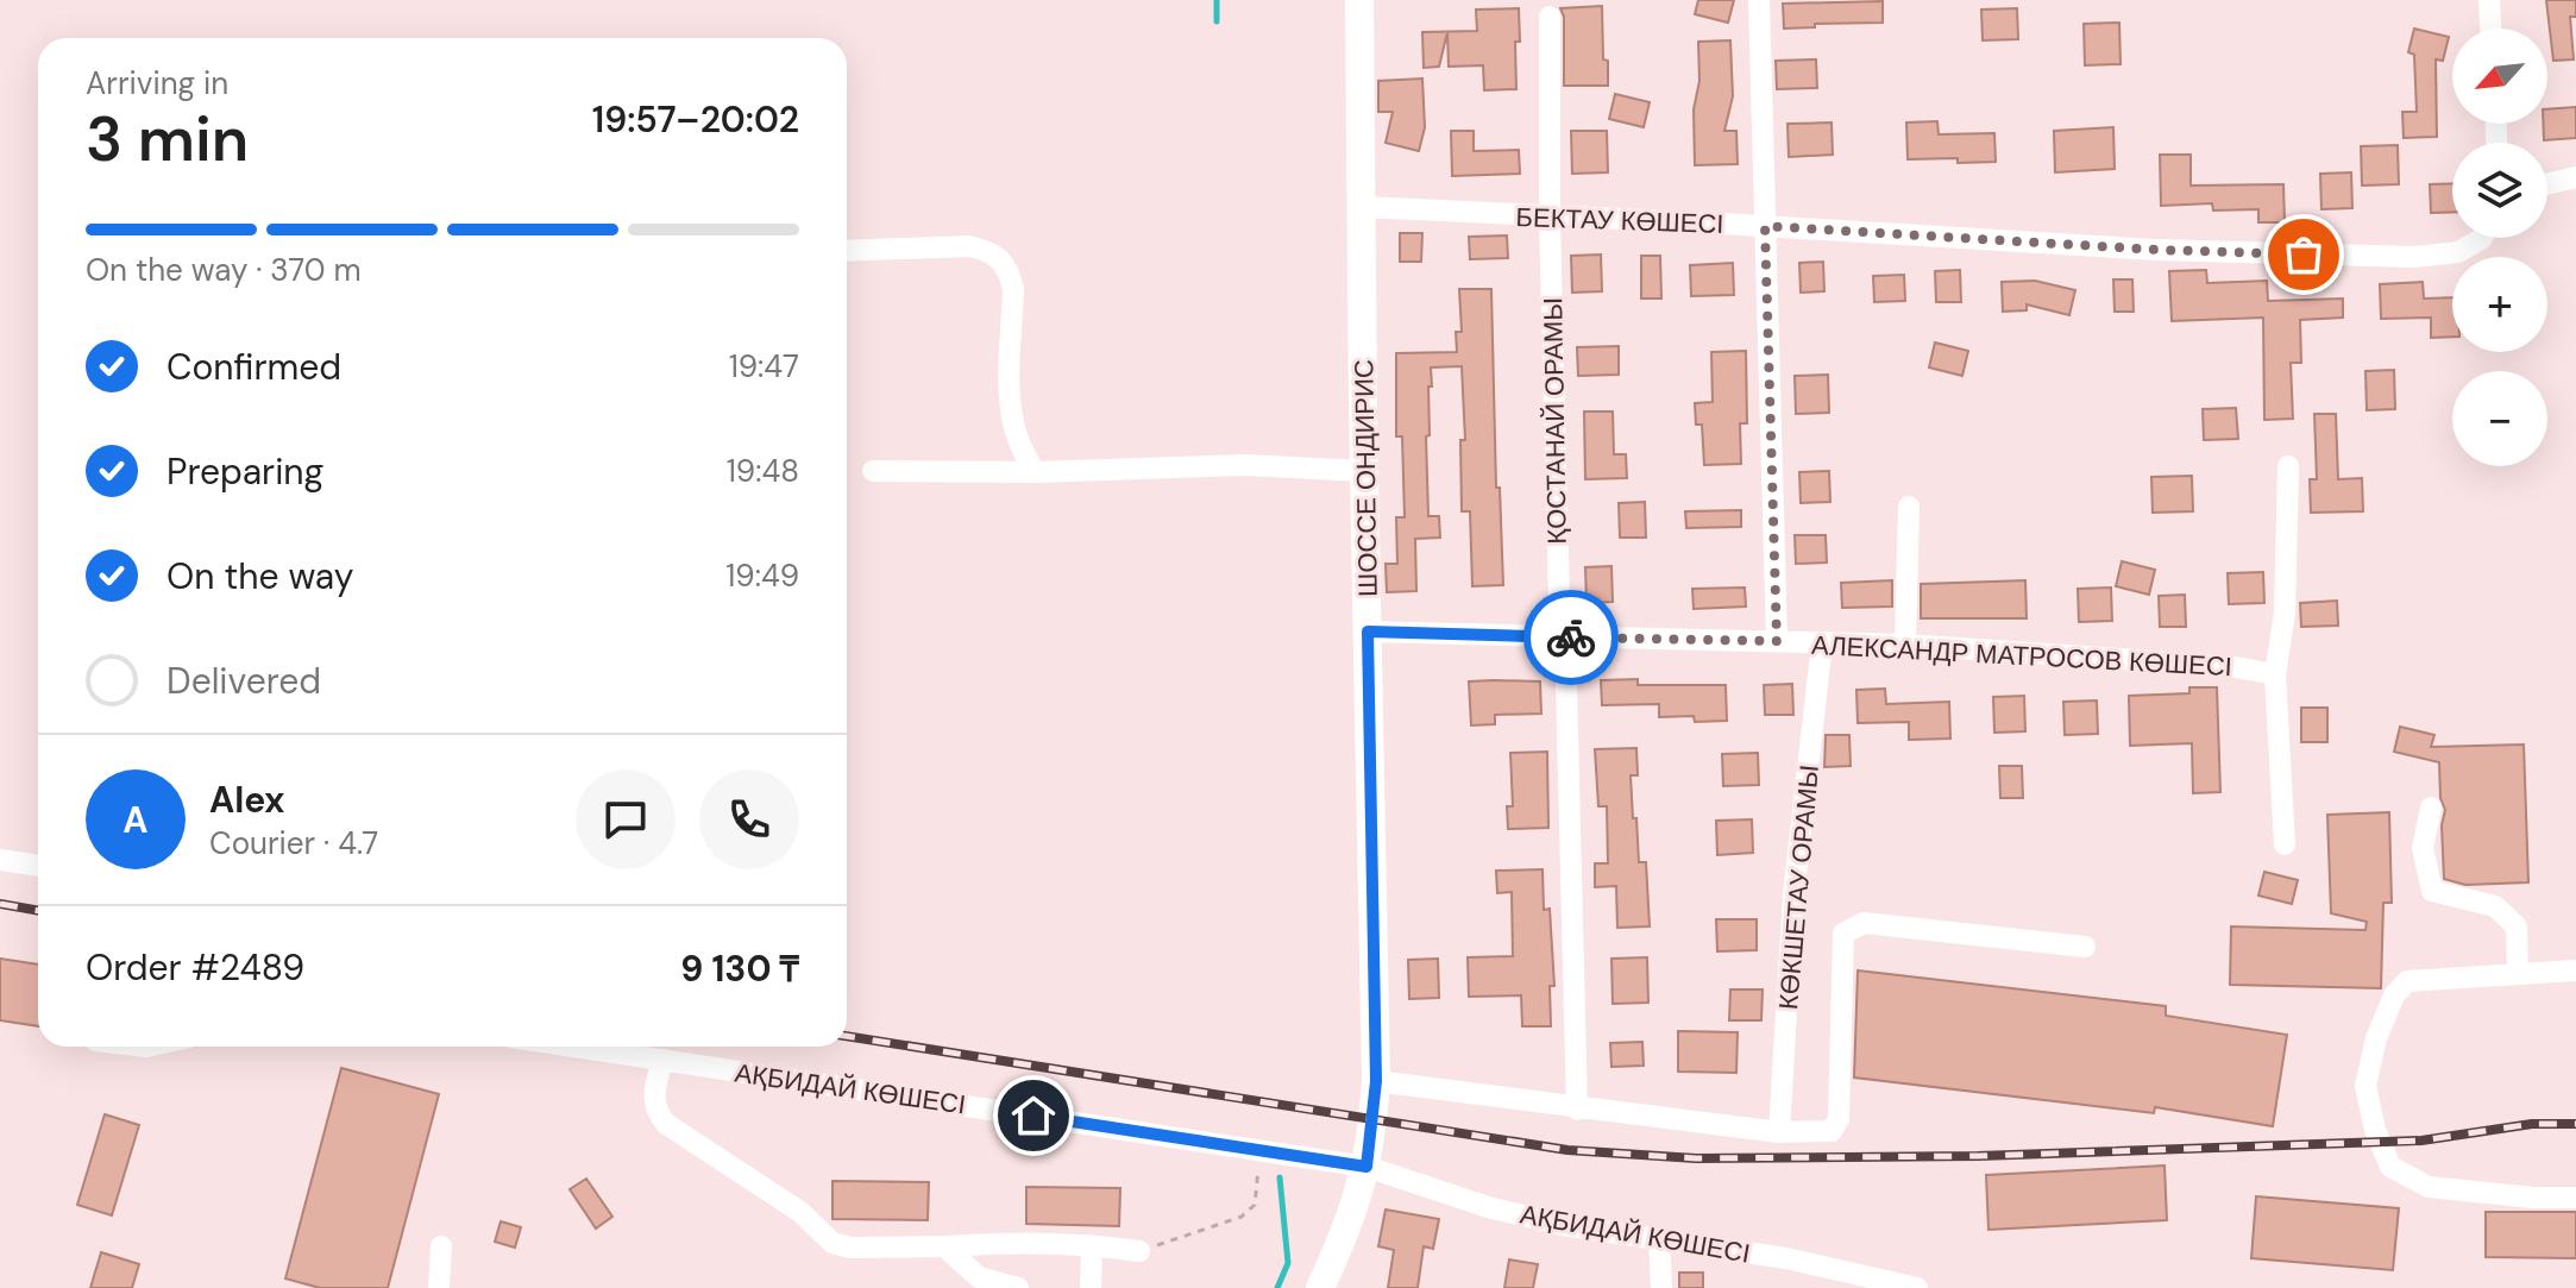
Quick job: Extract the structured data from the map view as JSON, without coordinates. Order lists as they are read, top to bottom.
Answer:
{
  "streets": {
    "main road": ["ШОССЕ ОНДИРИС"],
    "street": [
      "БЕКТАУ КӨШЕСІ",
      "ҚОСТАНАЙ ОРАМЫ",
      "АЛЕКСАНДР МАТРОСОВ КӨШЕСІ",
      "КӨКШЕТАУ ОРАМЫ",
      "АҚБИДАЙ КӨШЕСІ"
    ]
  },
  "crossings": [
    ["БЕКТАУ КӨШЕСІ", "ҚОСТАНАЙ ОРАМЫ"],
    ["БЕКТАУ КӨШЕСІ", "ШОССЕ ОНДИРИС"],
    ["ҚОСТАНАЙ ОРАМЫ", "АЛЕКСАНДР МАТРОСОВ КӨШЕСІ"],
    ["ШОССЕ ОНДИРИС", "АЛЕКСАНДР МАТРОСОВ КӨШЕСІ"],
    ["ШОССЕ ОНДИРИС", "АҚБИДАЙ КӨШЕСІ"],
    ["АЛЕКСАНДР МАТРОСОВ КӨШЕСІ", "КӨКШЕТАУ ОРАМЫ"]
  ],
  "north": "bottom left",
  "page": {
    "map_buttons": ["+", "−"],
    "heading": ["3 min", "Arriving in", "19:57–20:02"],
    "panel": [
      "Alex",
      "Courier · 4.7",
      "Order #2489",
      "9 130 ₸"
    ],
    "bar": "On the way · 370 m",
    "list": [
      ["Confirmed", "19:47"],
      ["Preparing", "19:48"],
      ["On the way", "19:49"],
      "Delivered"
    ],
    "round": "A"
  }
}
